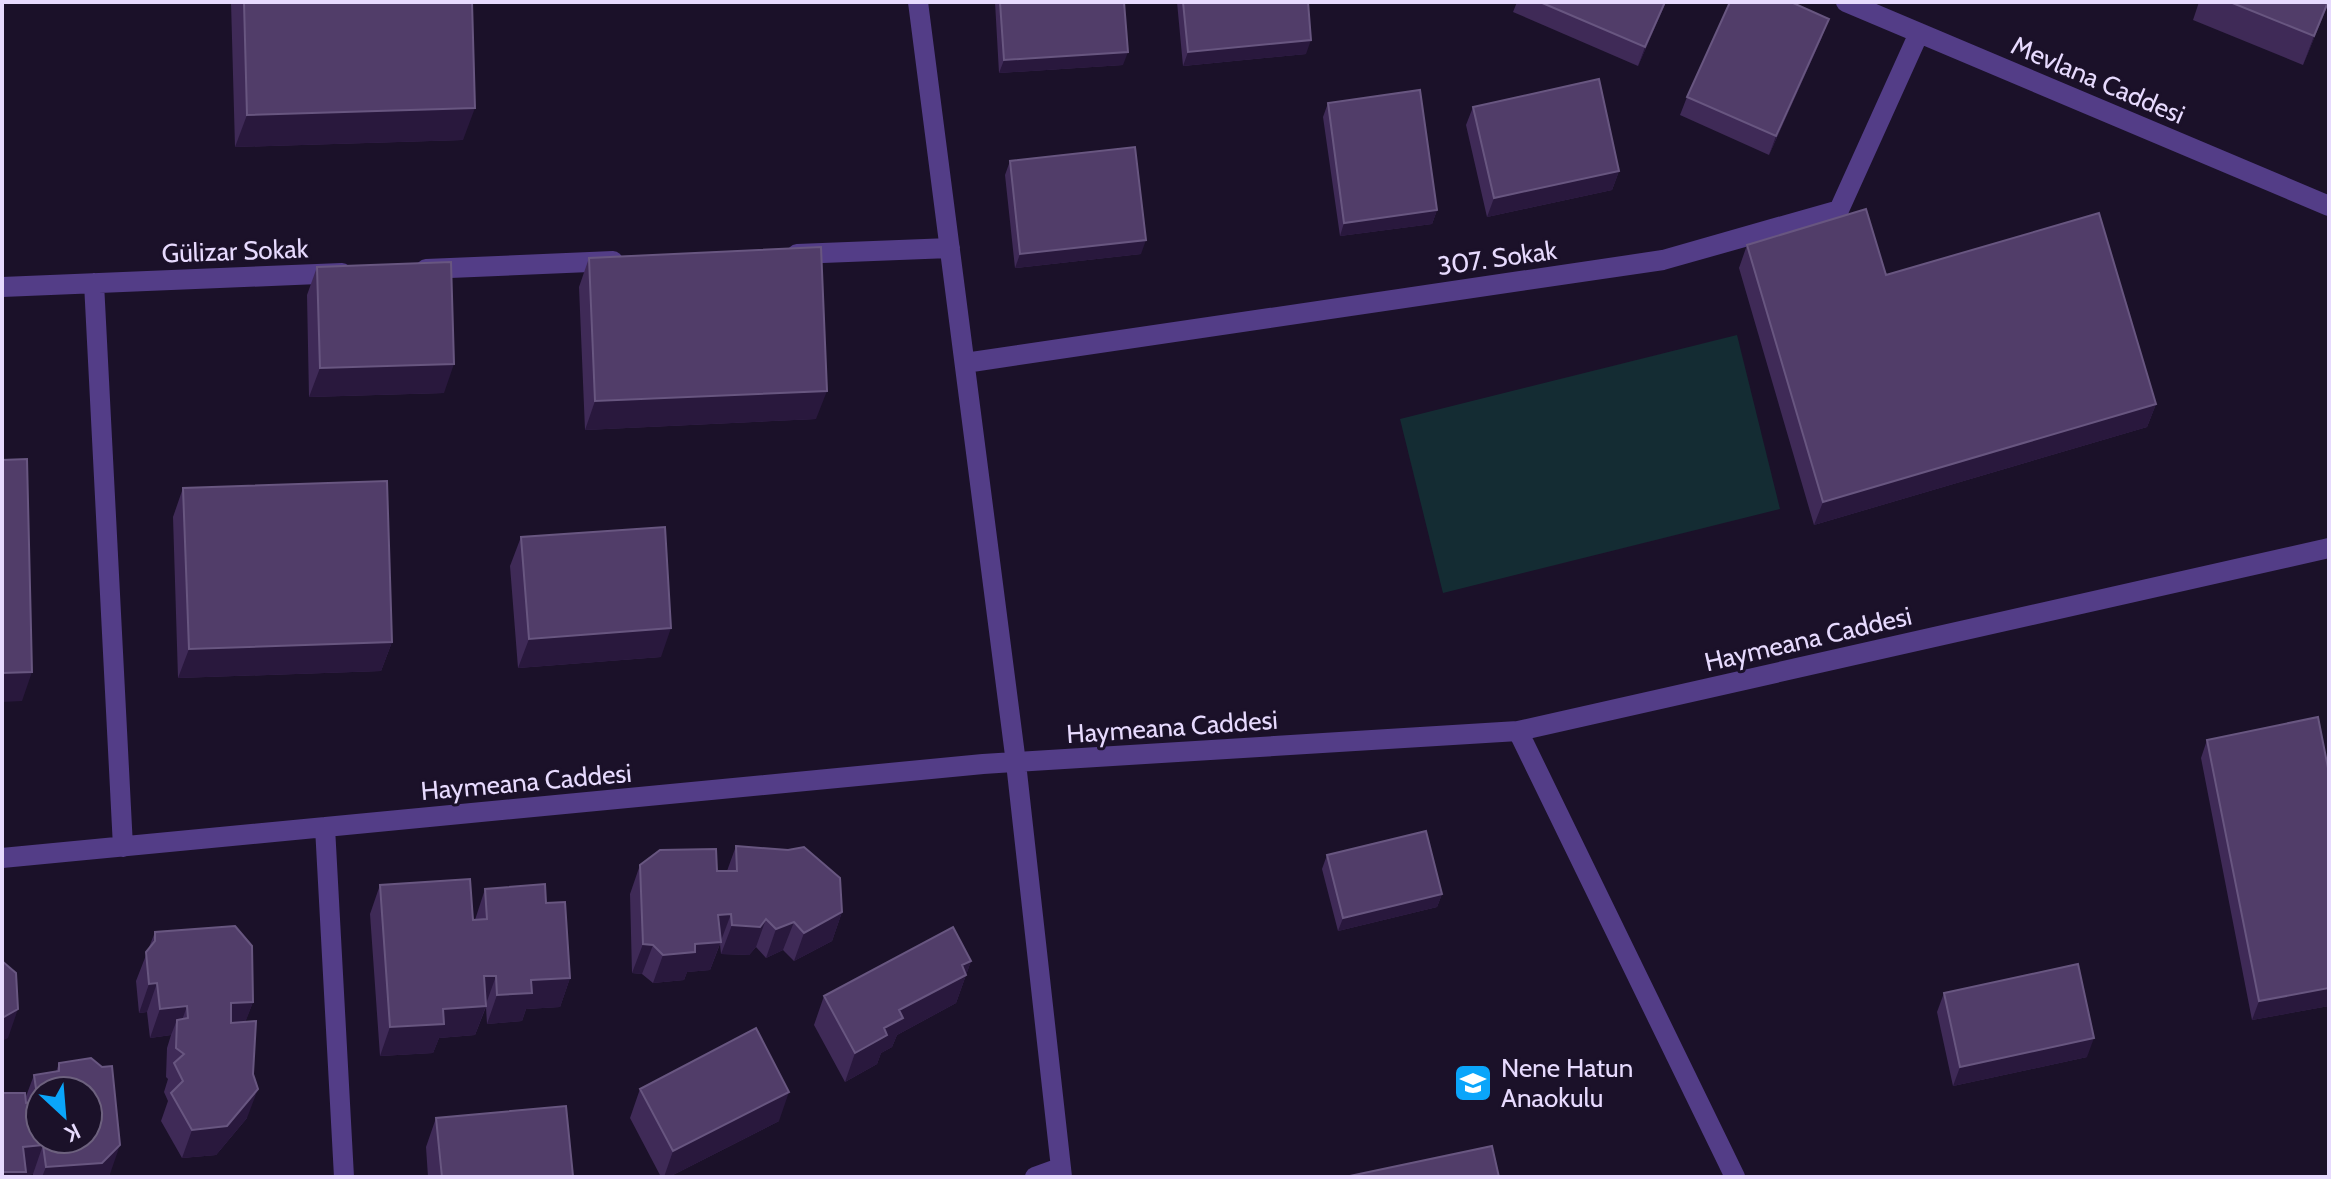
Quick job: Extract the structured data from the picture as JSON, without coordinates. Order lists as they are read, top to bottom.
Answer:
{
  "streets": {
    "street": [
      "Mevlana Caddesi",
      "Gülizar Sokak",
      "307. Sokak",
      "Haymeana Caddesi"
    ]
  },
  "crossings": [
    ["Mevlana Caddesi", "307. Sokak"]
  ],
  "places": {
    "school or university": ["Nene Hatun Anaokulu"]
  },
  "north": "bottom right"
}
